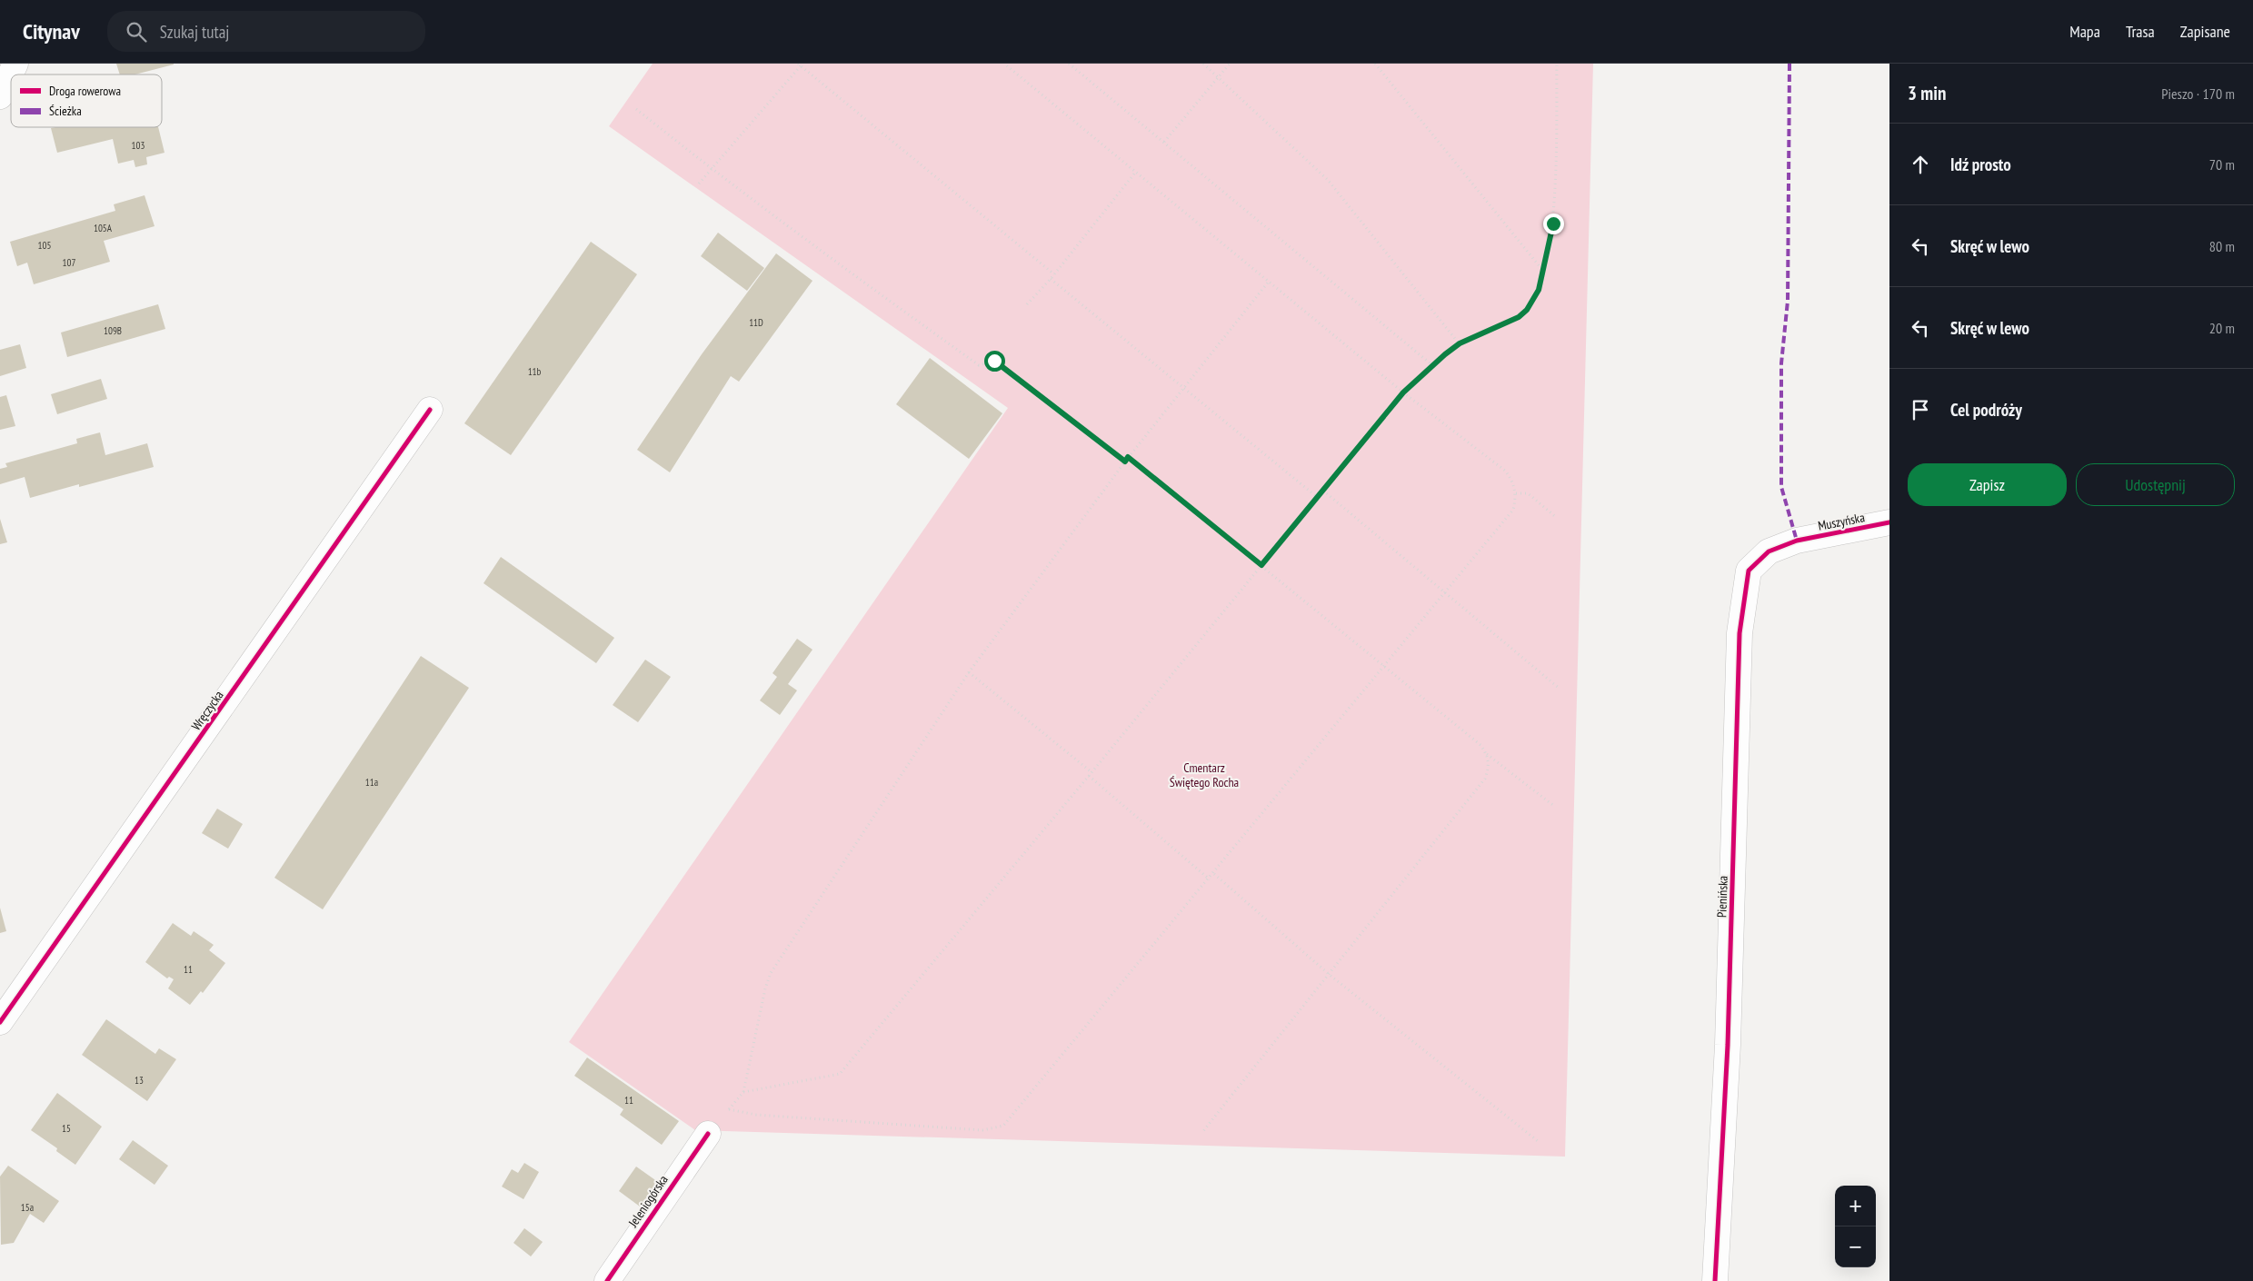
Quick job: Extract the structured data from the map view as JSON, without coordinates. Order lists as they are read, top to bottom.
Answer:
{
  "streets": {
    "street": [
      "Muszyńska",
      "Wręczycka",
      "Pienińska",
      "Jeleniogórska"
    ]
  },
  "crossings": [
    ["Muszyńska", "Pienińska"]
  ],
  "parks": ["Cmentarz Świętego Rocha"],
  "house_numbers": [
    "103",
    "105A",
    "105",
    "107",
    "11D",
    "109B",
    "11b",
    "11a",
    "11",
    "13",
    "11",
    "15",
    "15a"
  ],
  "legend": ["Droga rowerowa", "Ścieżka"],
  "page": {
    "header": "Citynav",
    "search": "Szukaj tutaj",
    "nav": ["Mapa", "Trasa", "Zapisane"],
    "heading": ["3 min", "Pieszo · 170 m"],
    "list": [
      ["Idź prosto", "70 m"],
      ["Skręć w lewo", "80 m"],
      ["Skręć w lewo", "20 m"],
      "Cel podróży"
    ],
    "buttons": ["Zapisz", "Udostępnij"],
    "map_buttons": ["+", "−"]
  }
}
